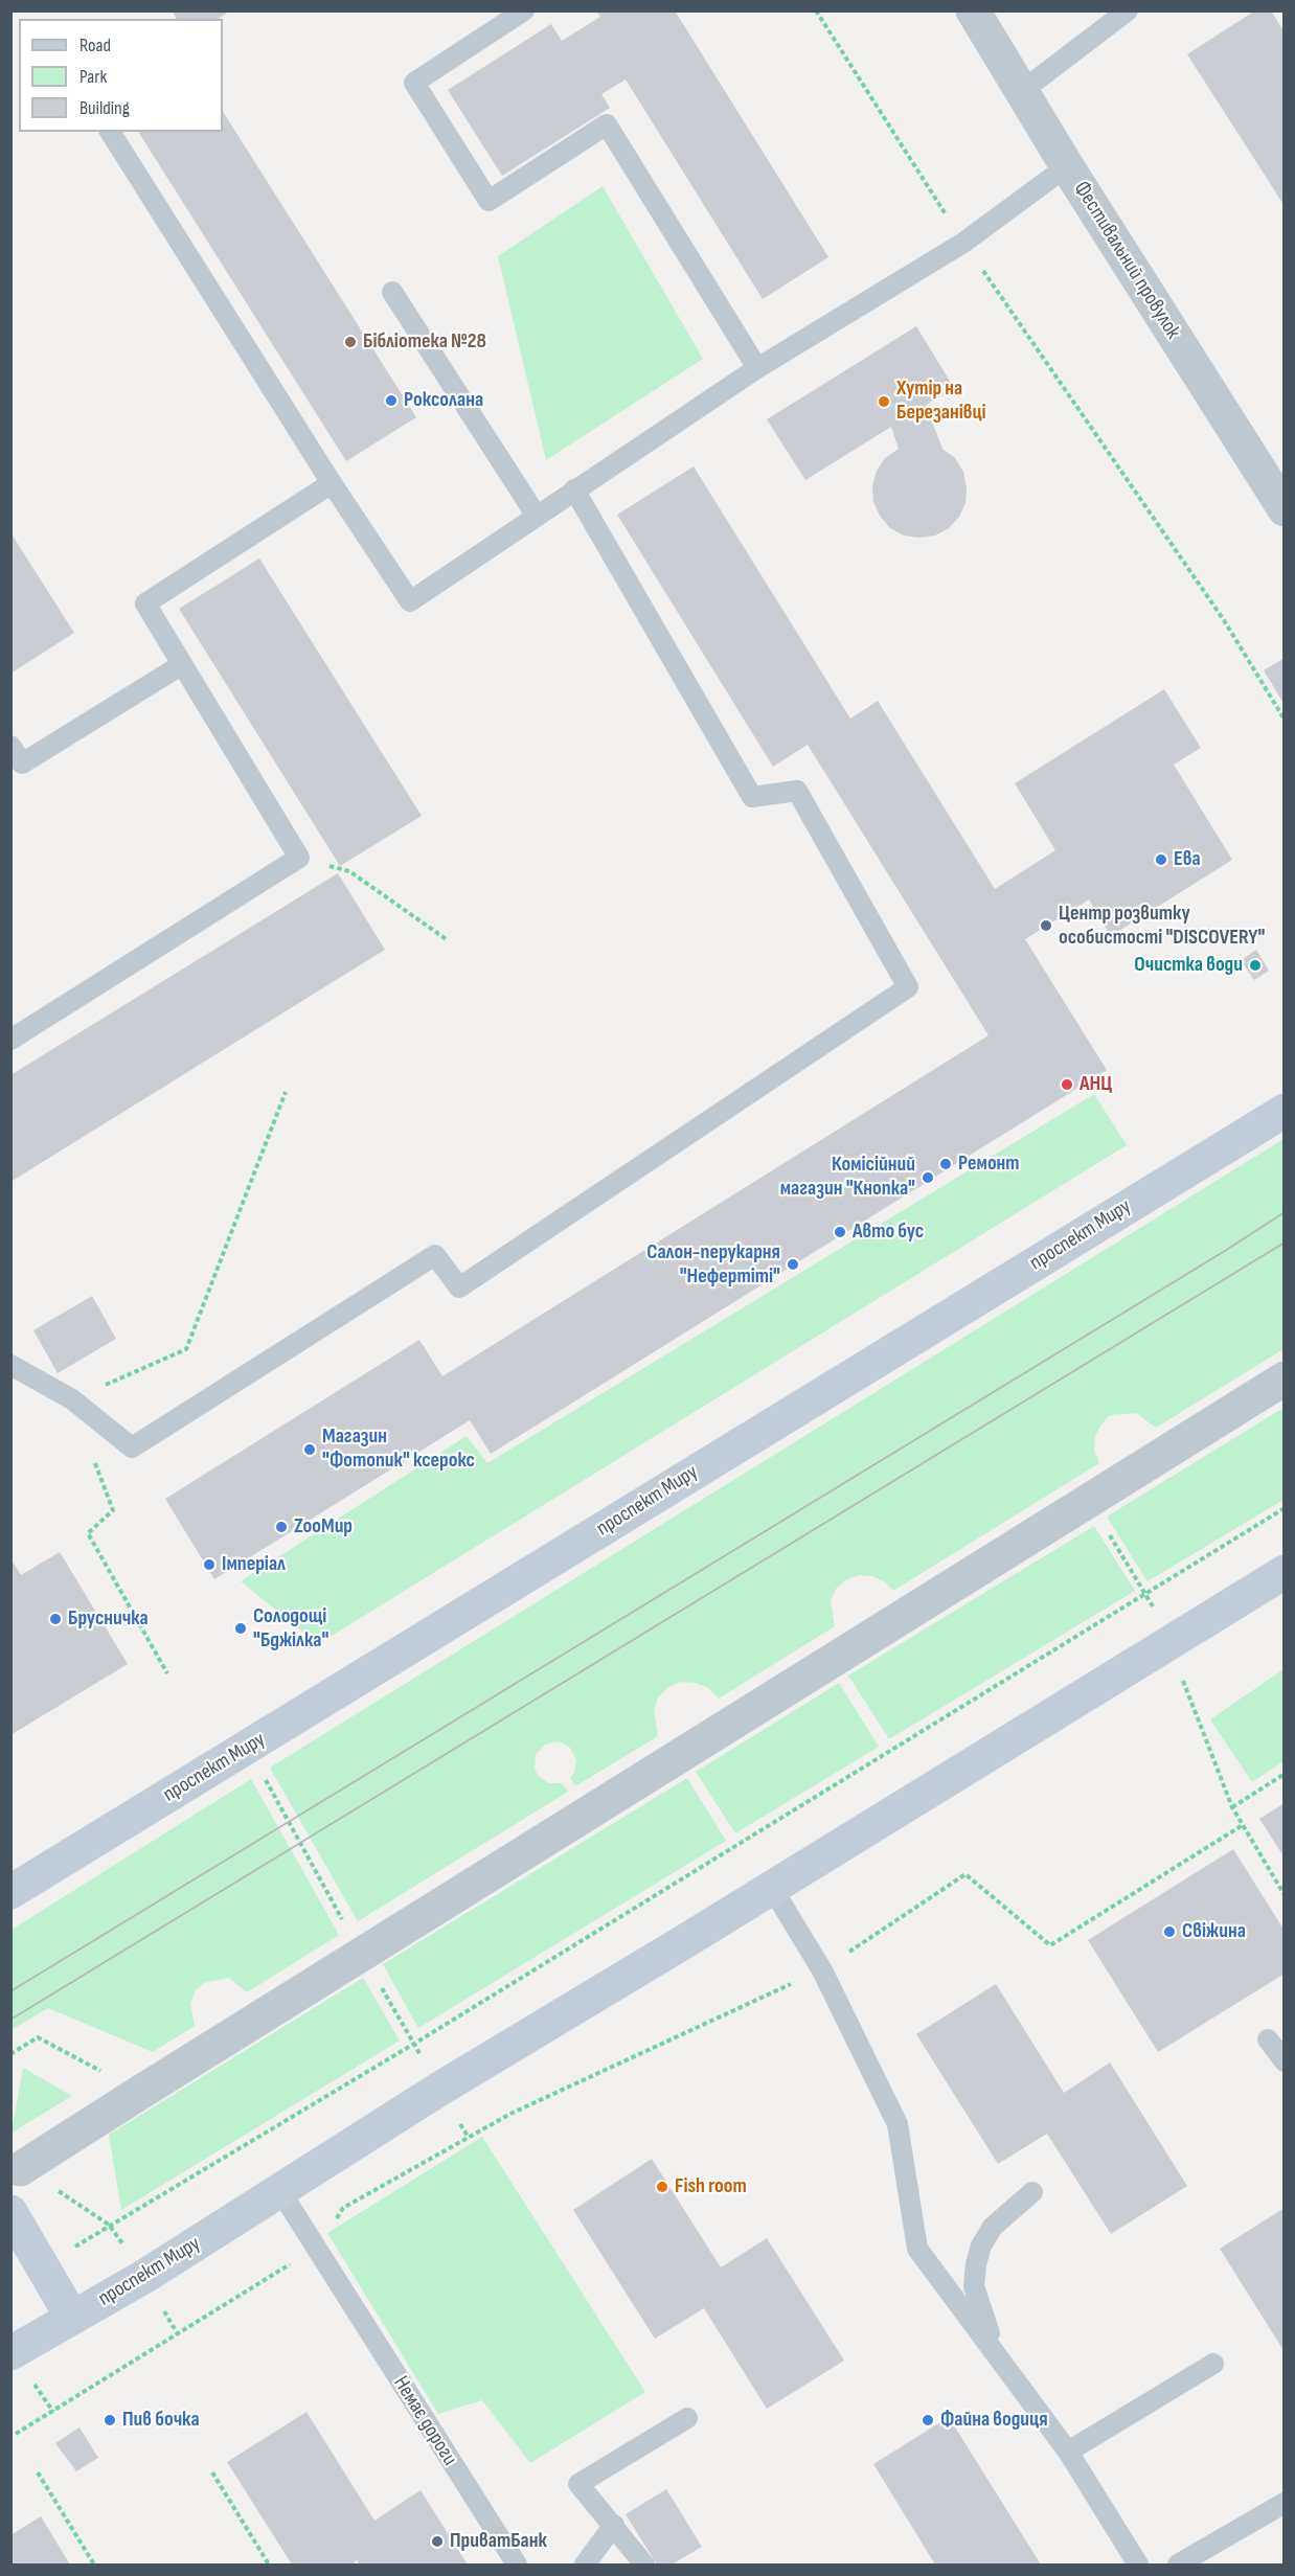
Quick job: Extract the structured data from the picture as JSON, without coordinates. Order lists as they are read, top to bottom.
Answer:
{
  "streets": {
    "street": ["Фестивальний провулок", "проспект Миру"],
    "lane": ["Немає дороги"]
  },
  "crossings": [
    ["проспект Миру", "Немає дороги"]
  ],
  "places": [
    "Бібліотека №28",
    "Роксолана",
    "Хутір на Березанівці",
    "Ева",
    "Центр розвитку особистості \"DISCOVERY\"",
    "Очистка води",
    "АНЦ",
    "Ремонт",
    "Комісійний магазин \"Кнопка\"",
    "Авто бус",
    "Салон-перукарня \"Нефертіті\"",
    "Магазин \"Фотопик\" ксерокс",
    "ZooМир",
    "Імперіал",
    "Брусничка",
    "Солодощі \"Бджілка\"",
    "Свіжина",
    "Fish room",
    "Пив бочка",
    "Файна водиця",
    "ПриватБанк"
  ],
  "legend": ["Road", "Park", "Building"]
}
